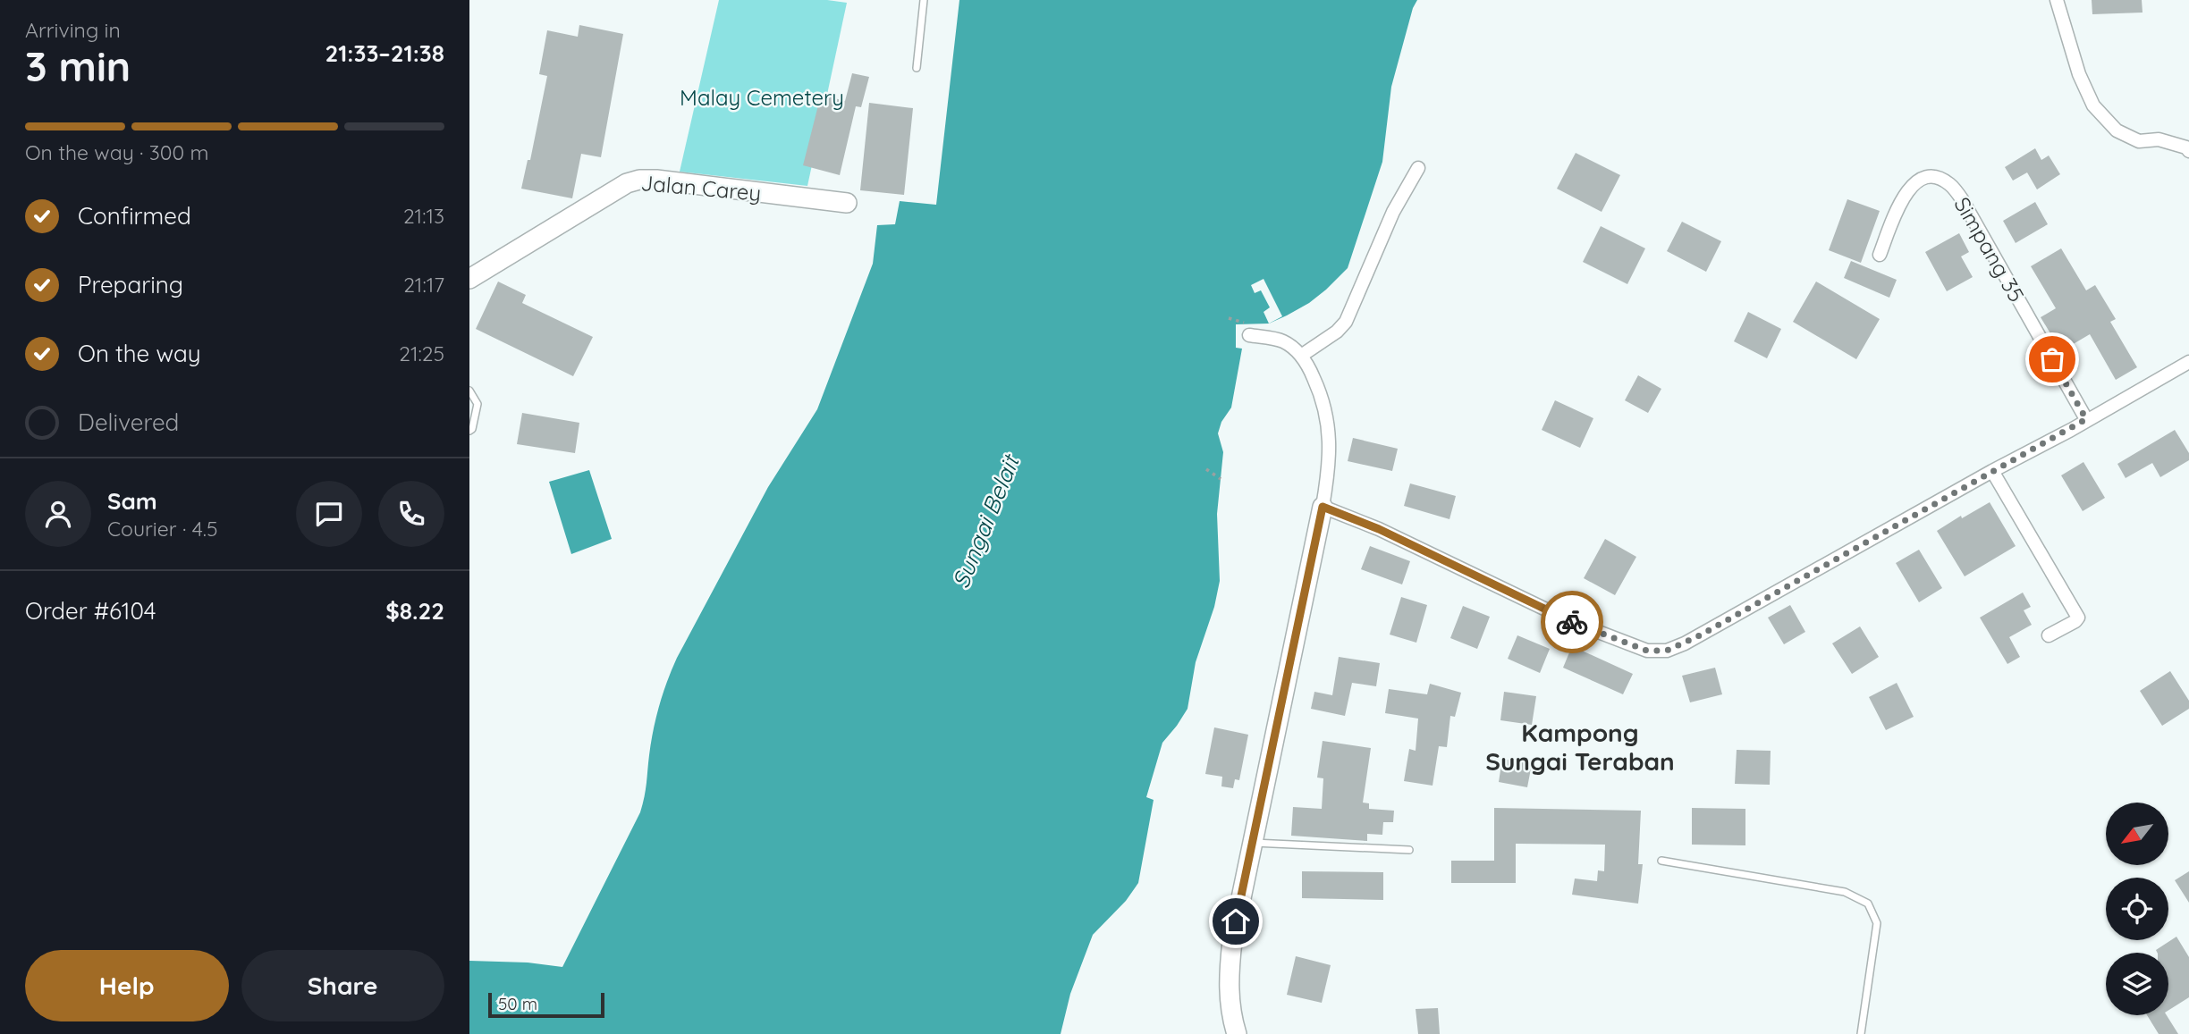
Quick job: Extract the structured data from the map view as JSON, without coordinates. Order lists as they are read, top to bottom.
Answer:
{
  "streets": {
    "street": ["Jalan Carey", "Simpang 35"]
  },
  "districts": ["Kampong Sungai Teraban"],
  "water": ["Sungai Belait"],
  "parks": ["Malay Cemetery"],
  "scale_bar": "50 m",
  "north": "bottom left",
  "page": {
    "heading": ["3 min", "Arriving in", "21:33–21:38"],
    "panel": [
      "Sam",
      "Courier · 4.5",
      "Order #6104",
      "$8.22"
    ],
    "bar": "On the way · 300 m",
    "list": [
      ["Confirmed", "21:13"],
      ["Preparing", "21:17"],
      ["On the way", "21:25"],
      "Delivered"
    ],
    "buttons": ["Help", "Share"],
    "scale": "50 m"
  }
}
